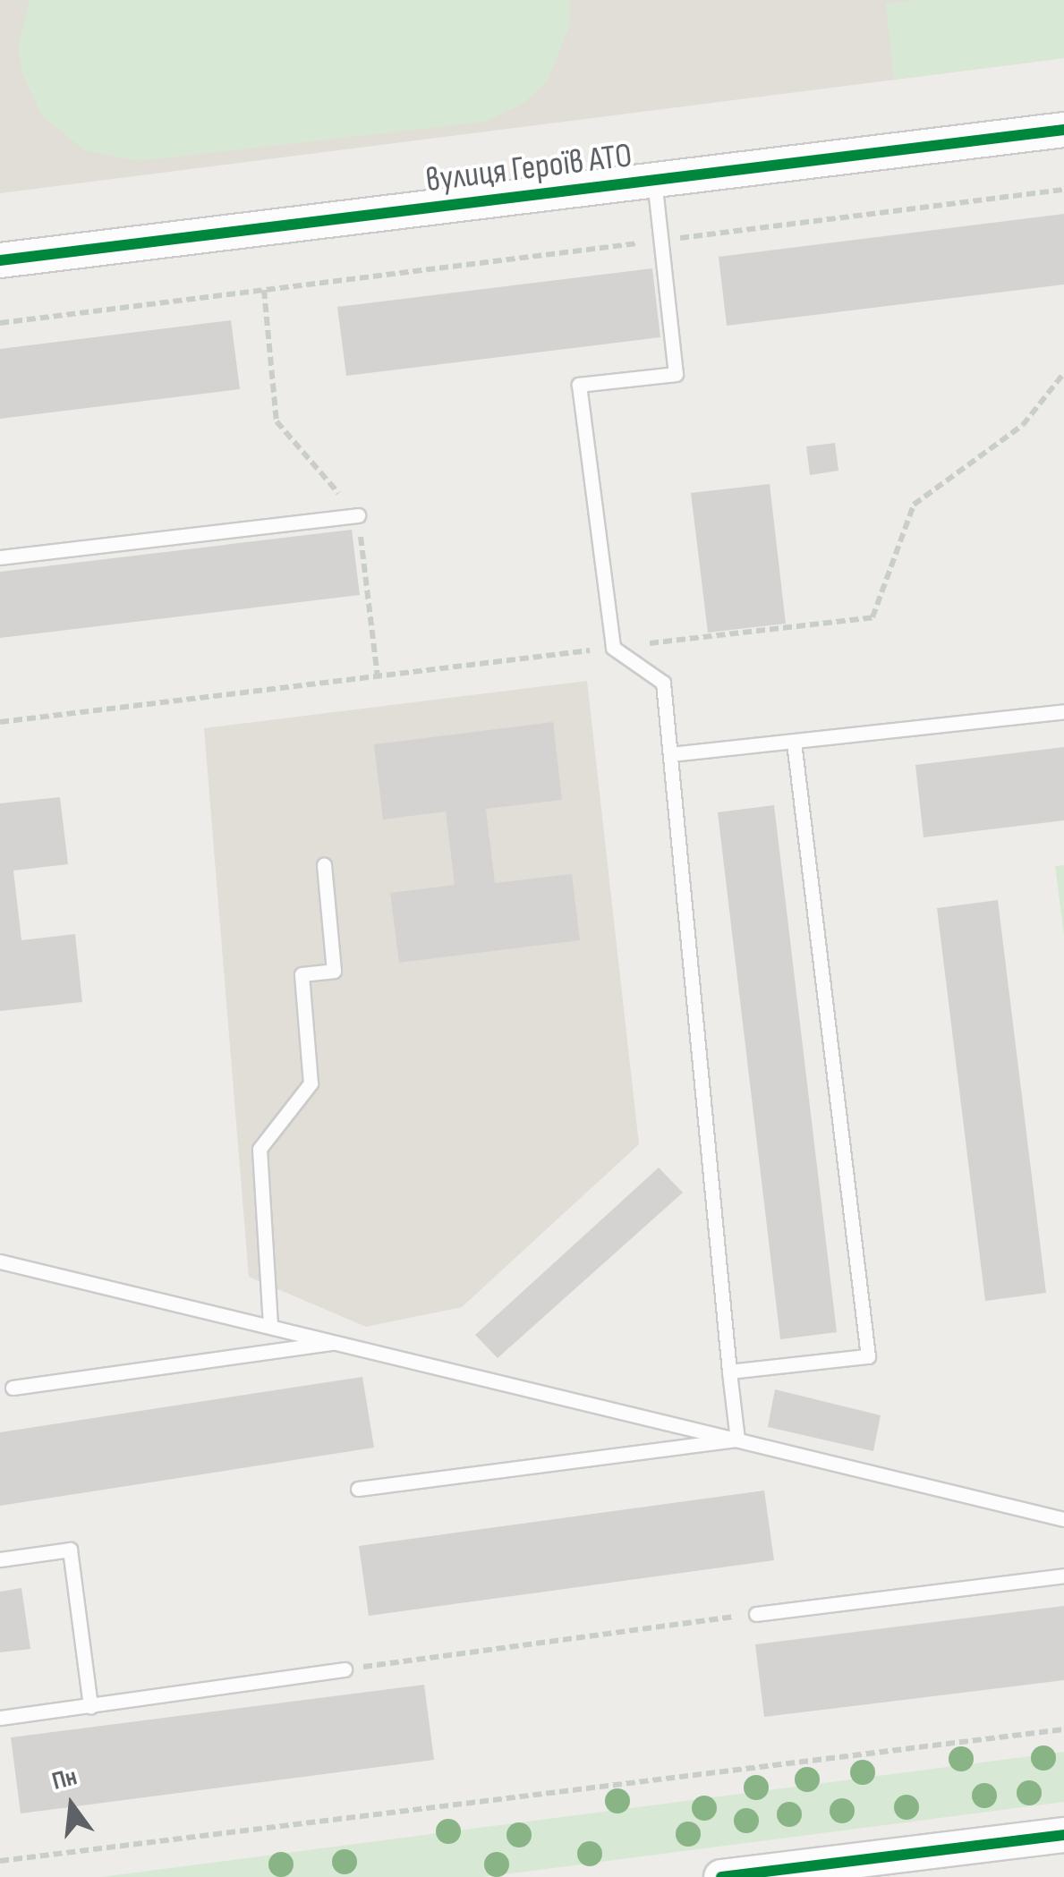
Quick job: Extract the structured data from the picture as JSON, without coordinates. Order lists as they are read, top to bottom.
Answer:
{
  "streets": {
    "street": ["вулиця Героїв АТО"]
  },
  "north": "top"
}
